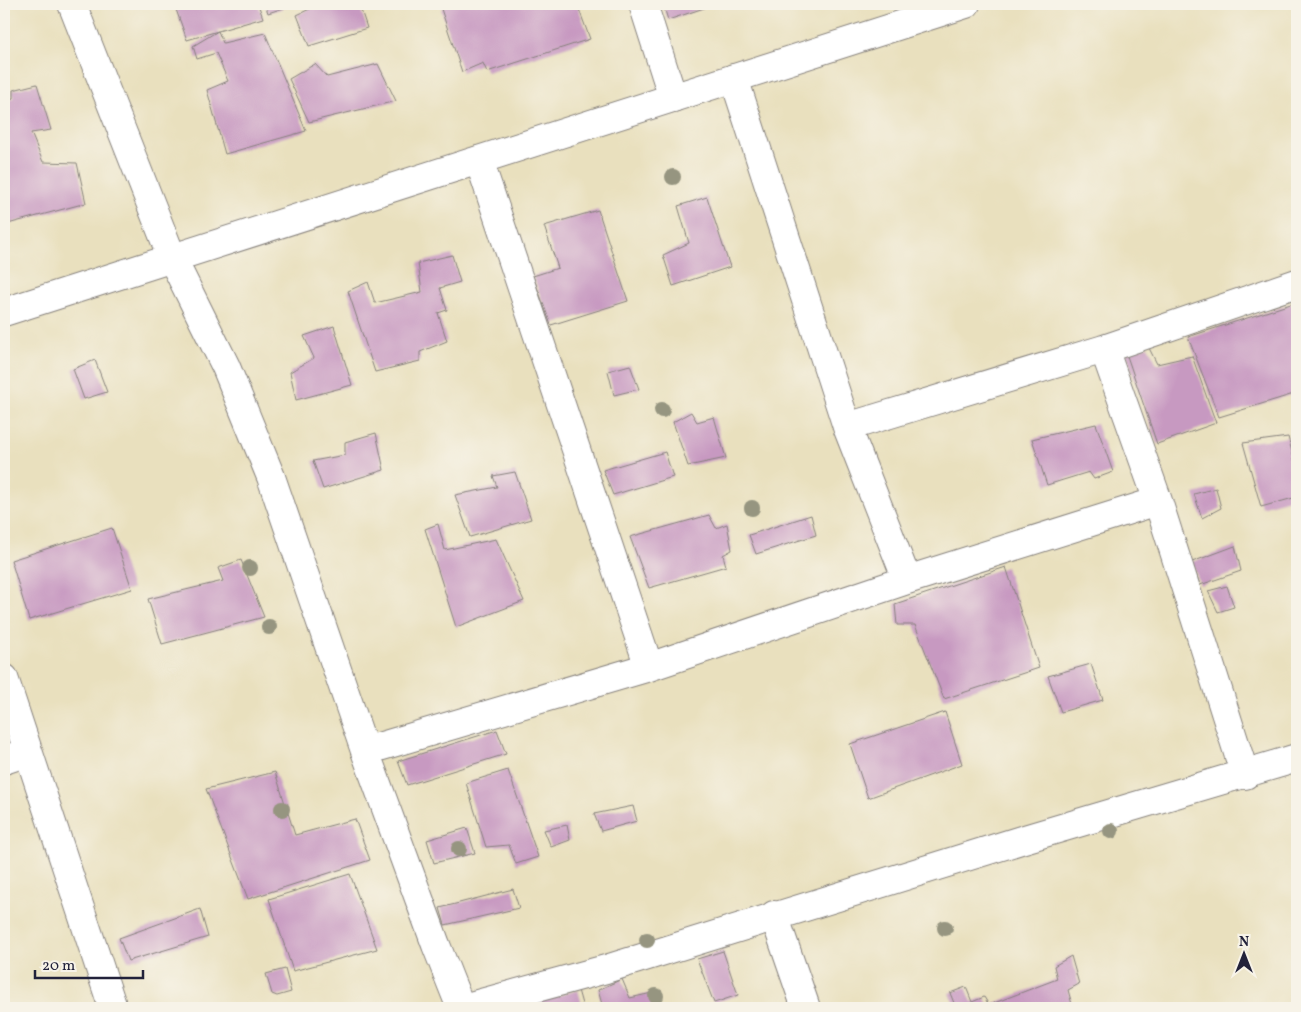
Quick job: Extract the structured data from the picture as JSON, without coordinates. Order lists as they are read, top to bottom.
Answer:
{
  "scale_bar": "20 m",
  "north": "top"
}
